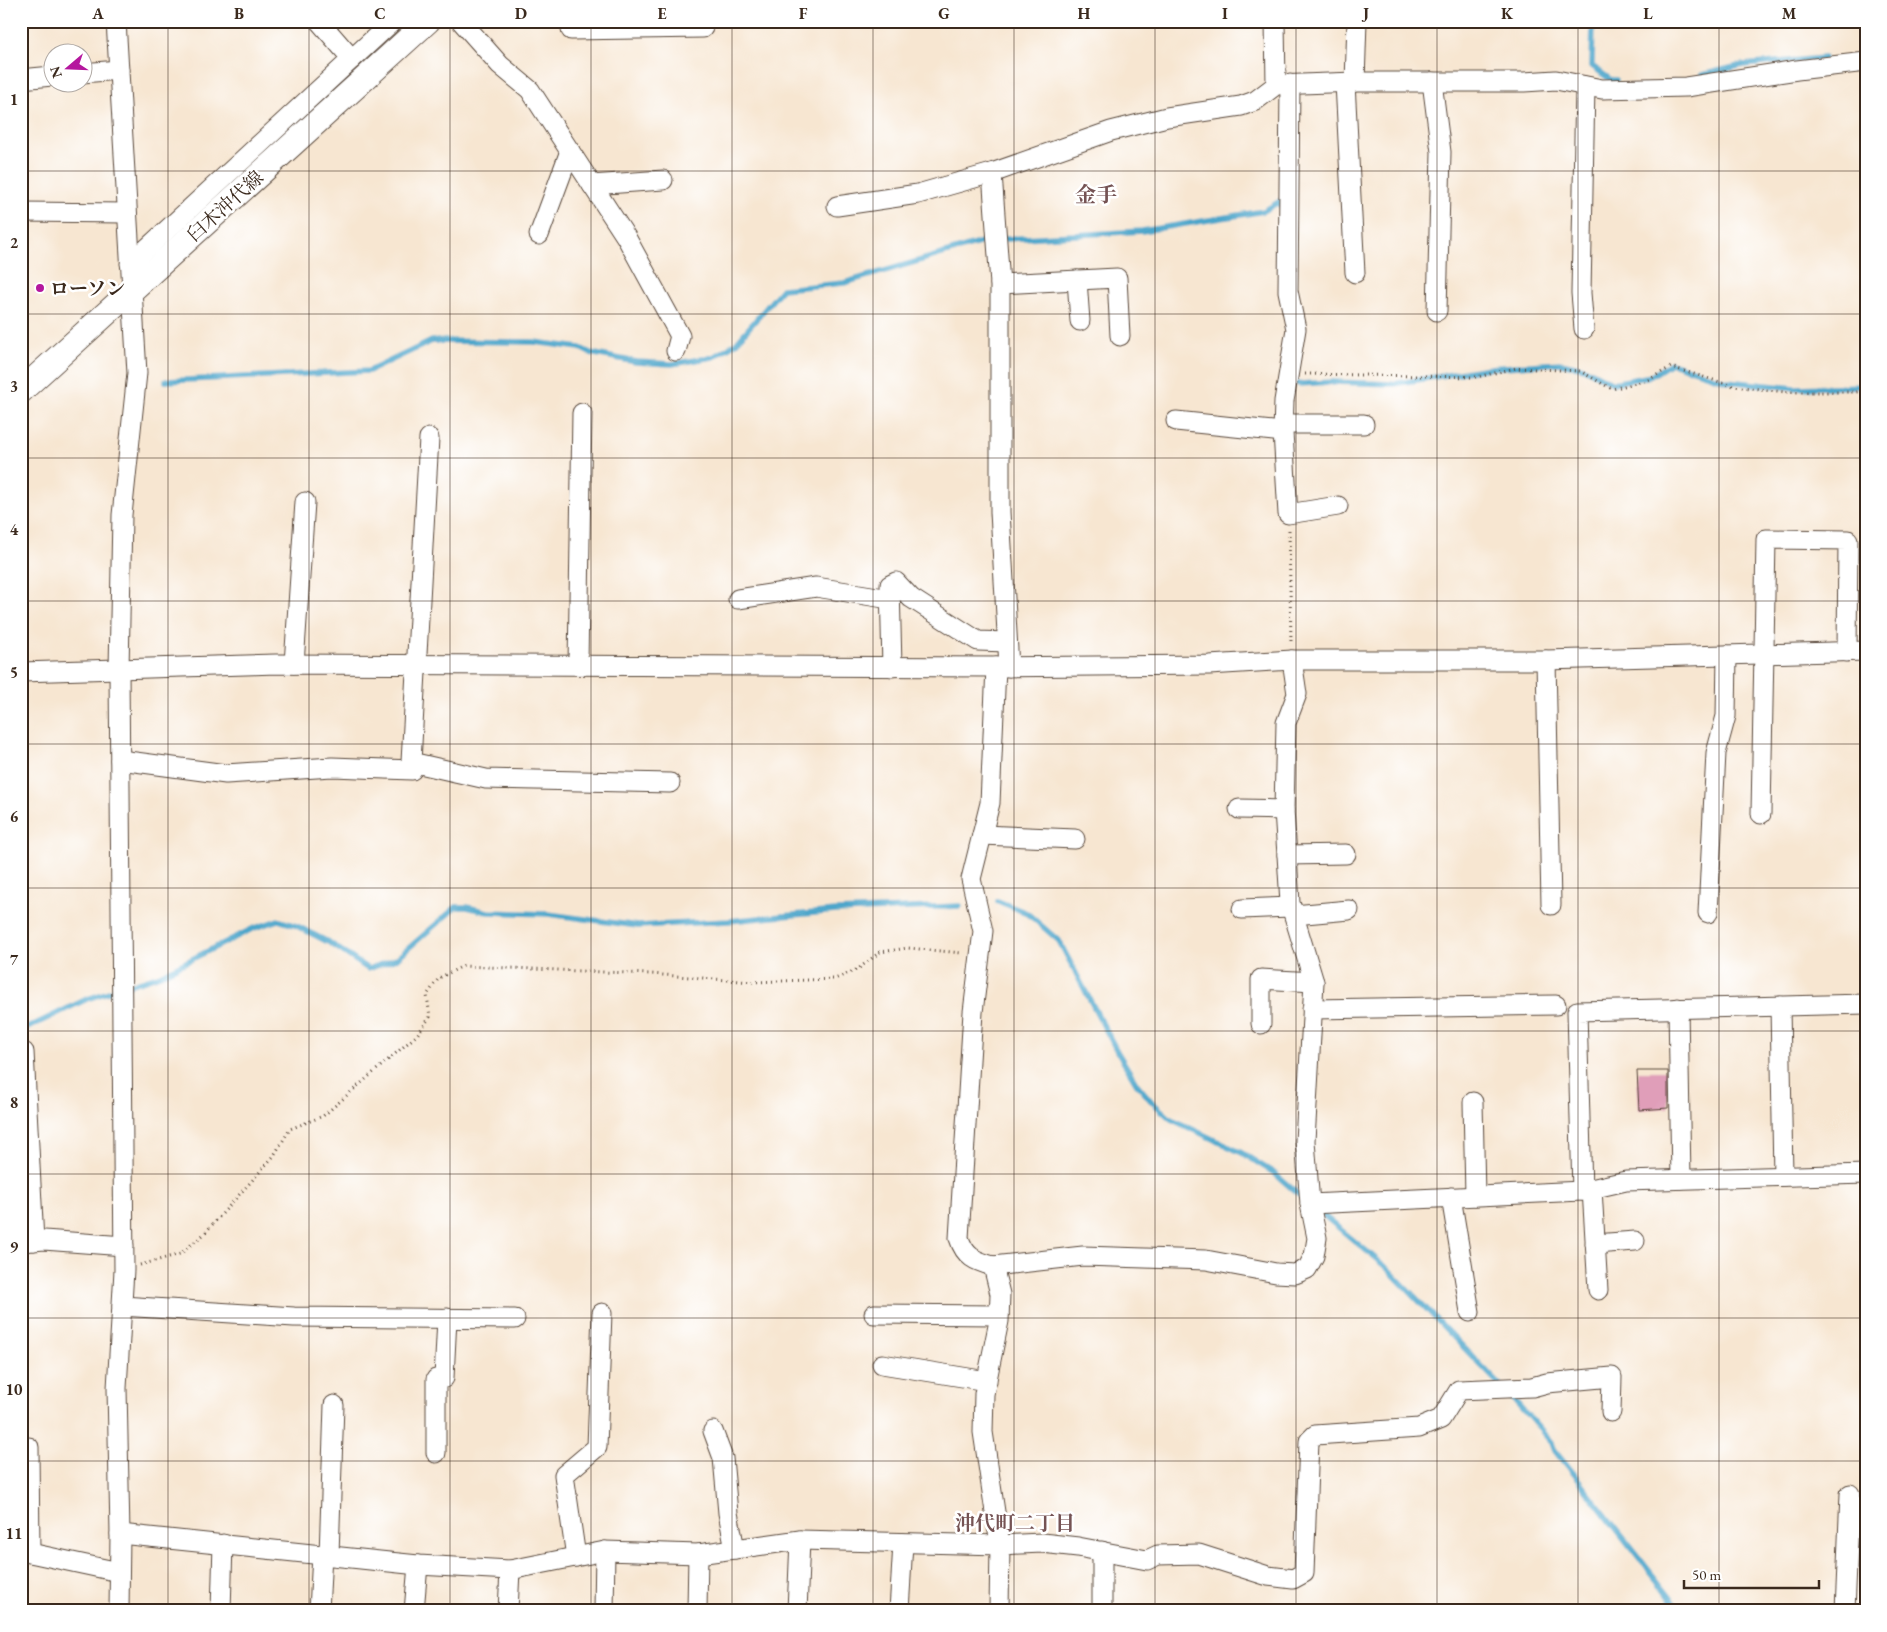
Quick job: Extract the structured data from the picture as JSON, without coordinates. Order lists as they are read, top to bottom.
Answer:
{
  "streets": {
    "main road": ["臼木沖代線"]
  },
  "districts": ["金手", "沖代町二丁目"],
  "places": ["ローソン"],
  "scale_bar": "50 m",
  "north": "left",
  "grid": {
    "columns": [
      "A",
      "B",
      "C",
      "D",
      "E",
      "F",
      "G",
      "H",
      "I",
      "J",
      "K",
      "L",
      "M"
    ],
    "rows": [
      "1",
      "2",
      "3",
      "4",
      "5",
      "6",
      "7",
      "8",
      "9",
      "10",
      "11"
    ]
  }
}
